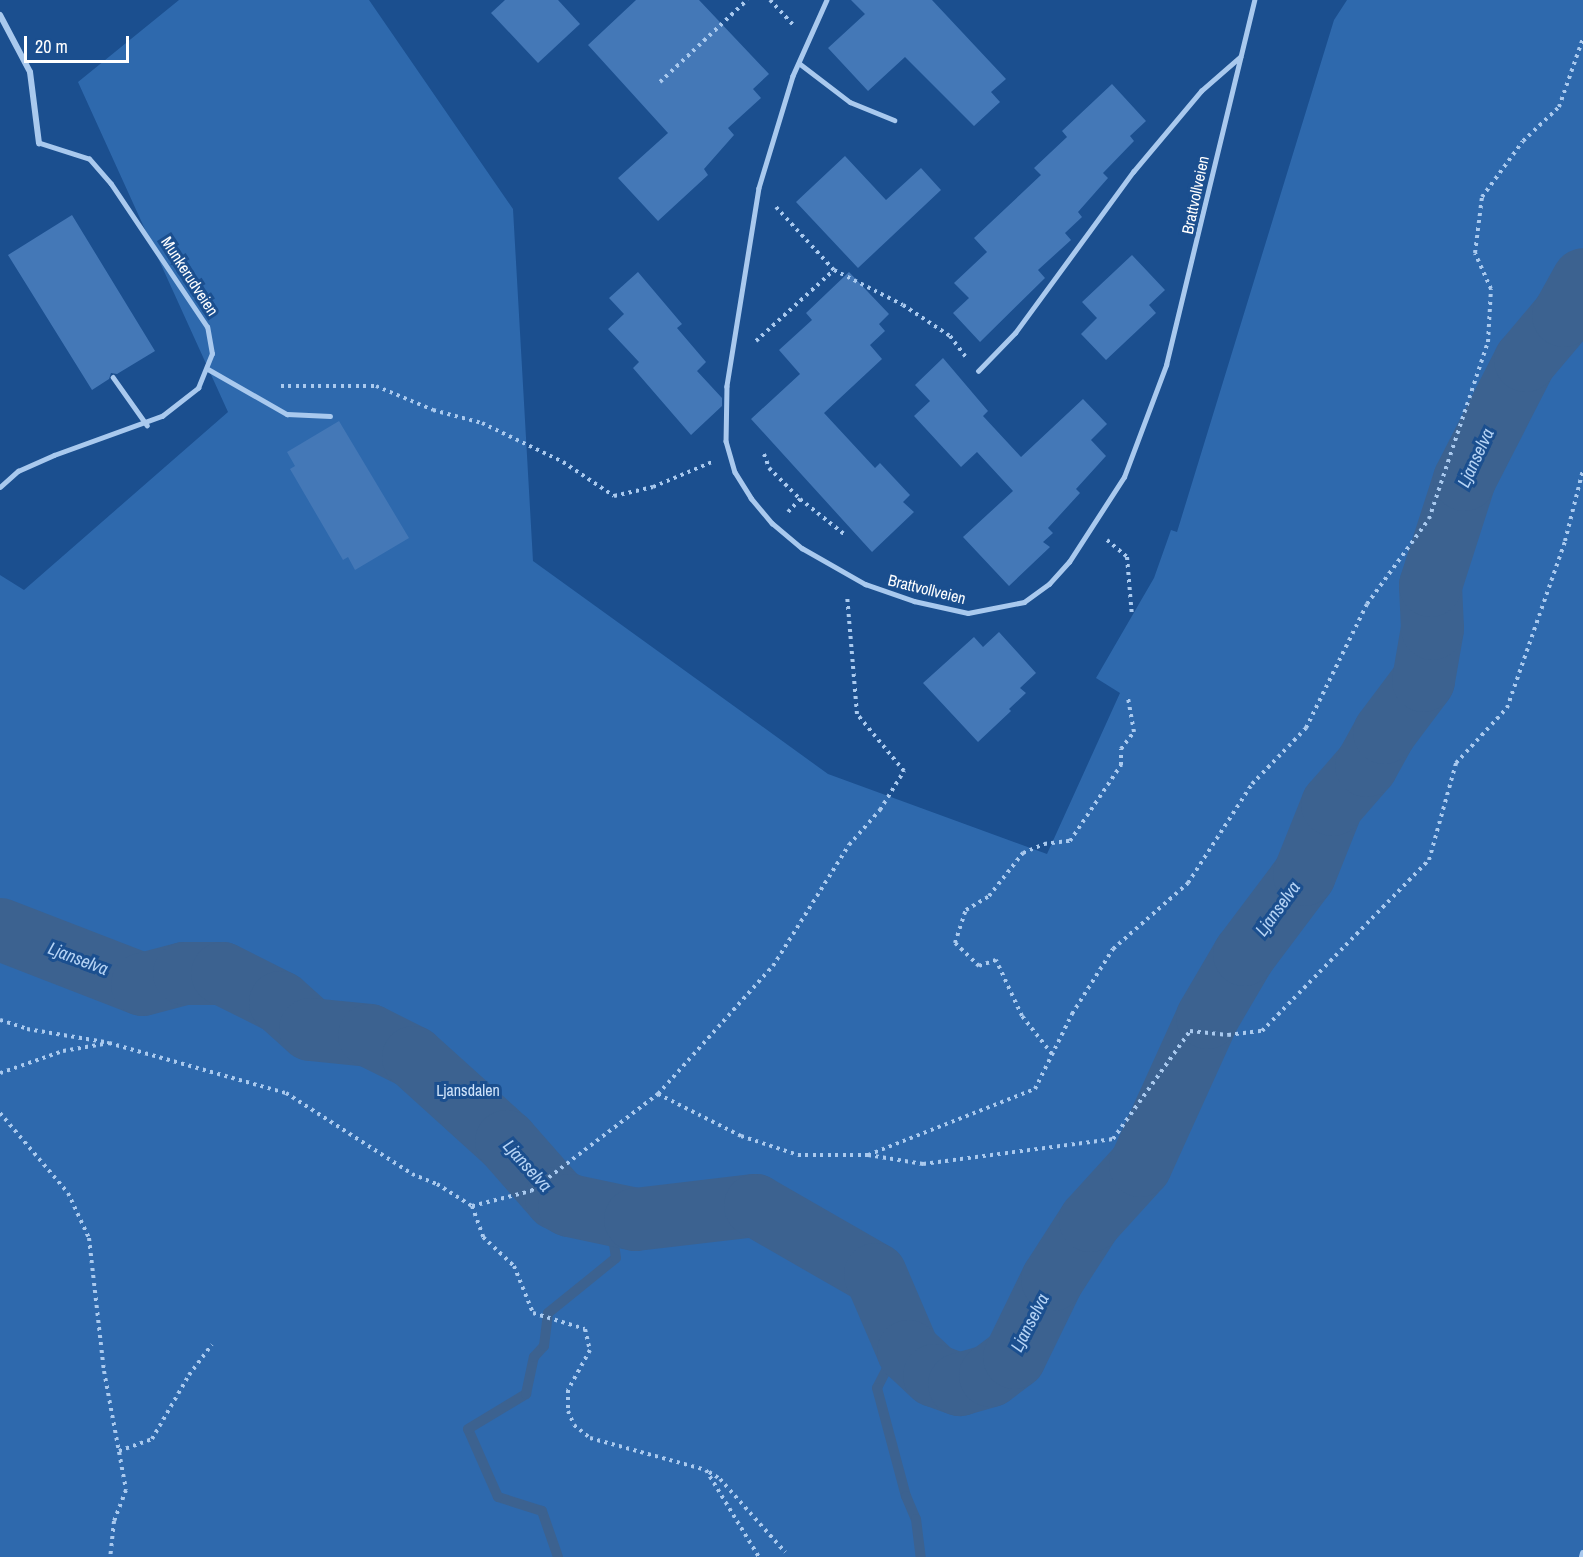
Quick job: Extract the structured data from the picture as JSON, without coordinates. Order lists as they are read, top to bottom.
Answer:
{
  "streets": {
    "street": ["Munkerudveien"],
    "lane": ["Brattvollveien"]
  },
  "water": ["Ljanselva"],
  "parks": ["Ljansdalen"],
  "scale_bar": "20 m"
}
